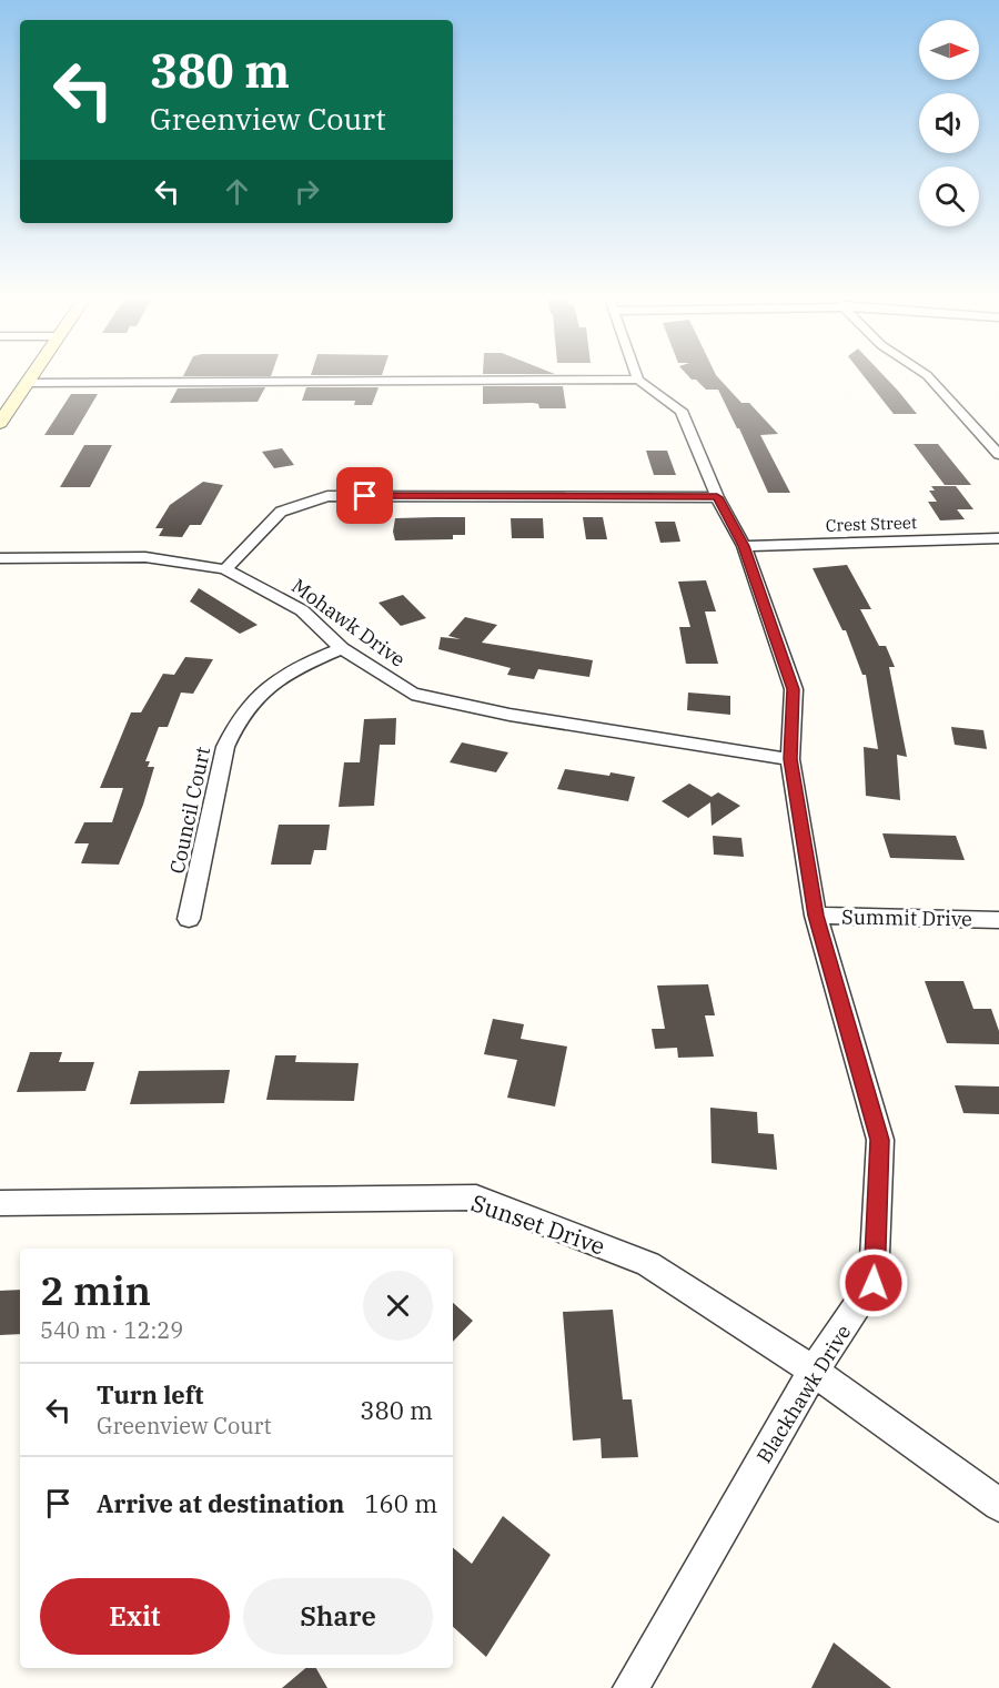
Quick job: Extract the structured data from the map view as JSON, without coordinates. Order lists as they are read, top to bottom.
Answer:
{
  "streets": {
    "street": [
      "Crest Street",
      "Mohawk Drive",
      "Council Court",
      "Summit Drive",
      "Sunset Drive",
      "Blackhawk Drive"
    ]
  },
  "crossings": [
    ["Crest Street", "Blackhawk Drive"],
    ["Mohawk Drive", "Council Court"],
    ["Mohawk Drive", "Blackhawk Drive"],
    ["Summit Drive", "Blackhawk Drive"],
    ["Sunset Drive", "Blackhawk Drive"]
  ],
  "north": "right",
  "page": {
    "turn": ["380 m", "Greenview Court"],
    "heading": ["2 min", "540 m · 12:29"],
    "list": [
      {
        "name": "Turn left",
        "note": "Greenview Court",
        "value": "380 m"
      },
      {
        "name": "Arrive at destination",
        "value": "160 m"
      }
    ],
    "buttons": ["Exit", "Share"]
  }
}
